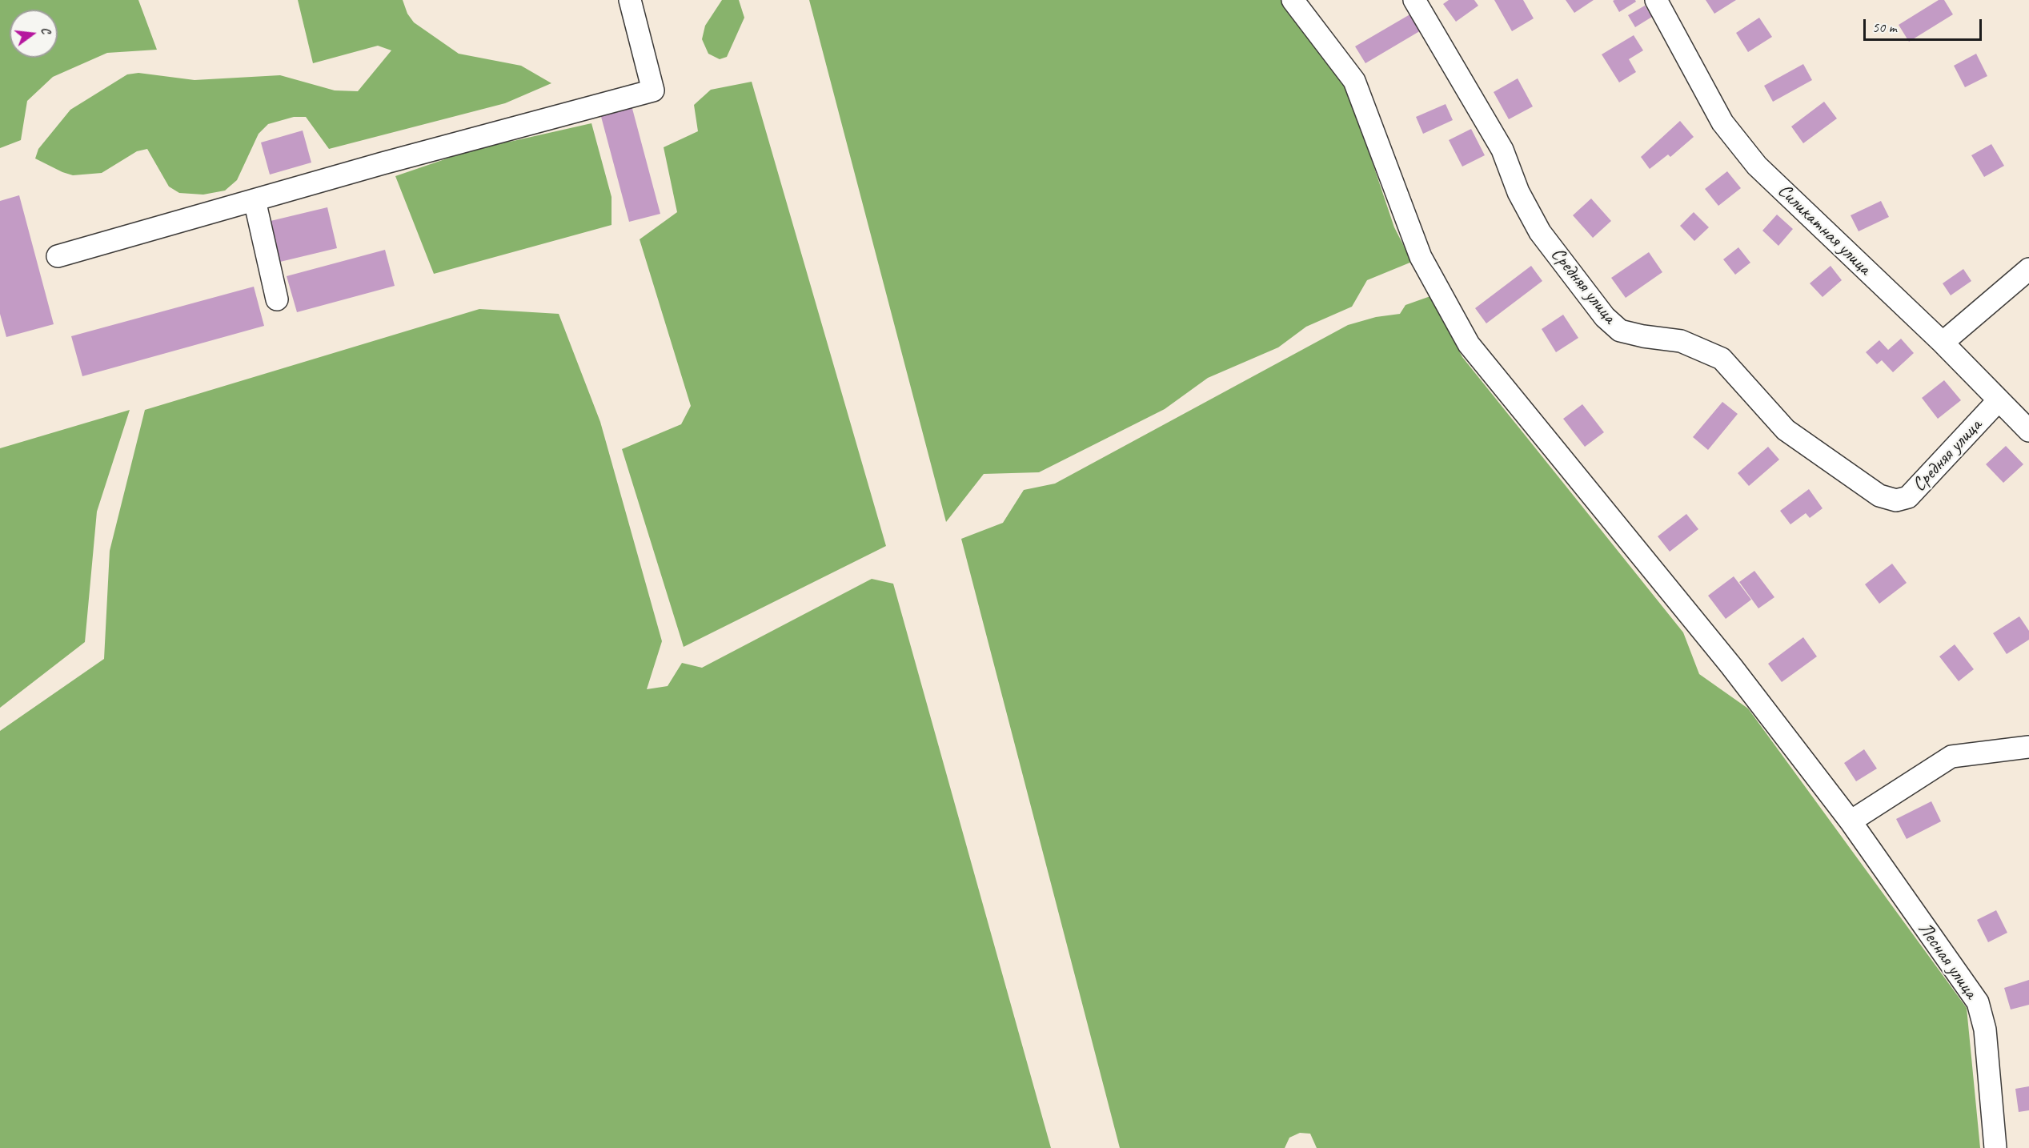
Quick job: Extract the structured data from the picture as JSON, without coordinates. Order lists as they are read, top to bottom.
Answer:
{
  "streets": {
    "street": ["Силикатная улица", "Средняя улица", "Лесная улица"]
  },
  "crossings": [
    ["Силикатная улица", "Средняя улица"]
  ],
  "scale_bar": "50 m",
  "north": "right"
}
